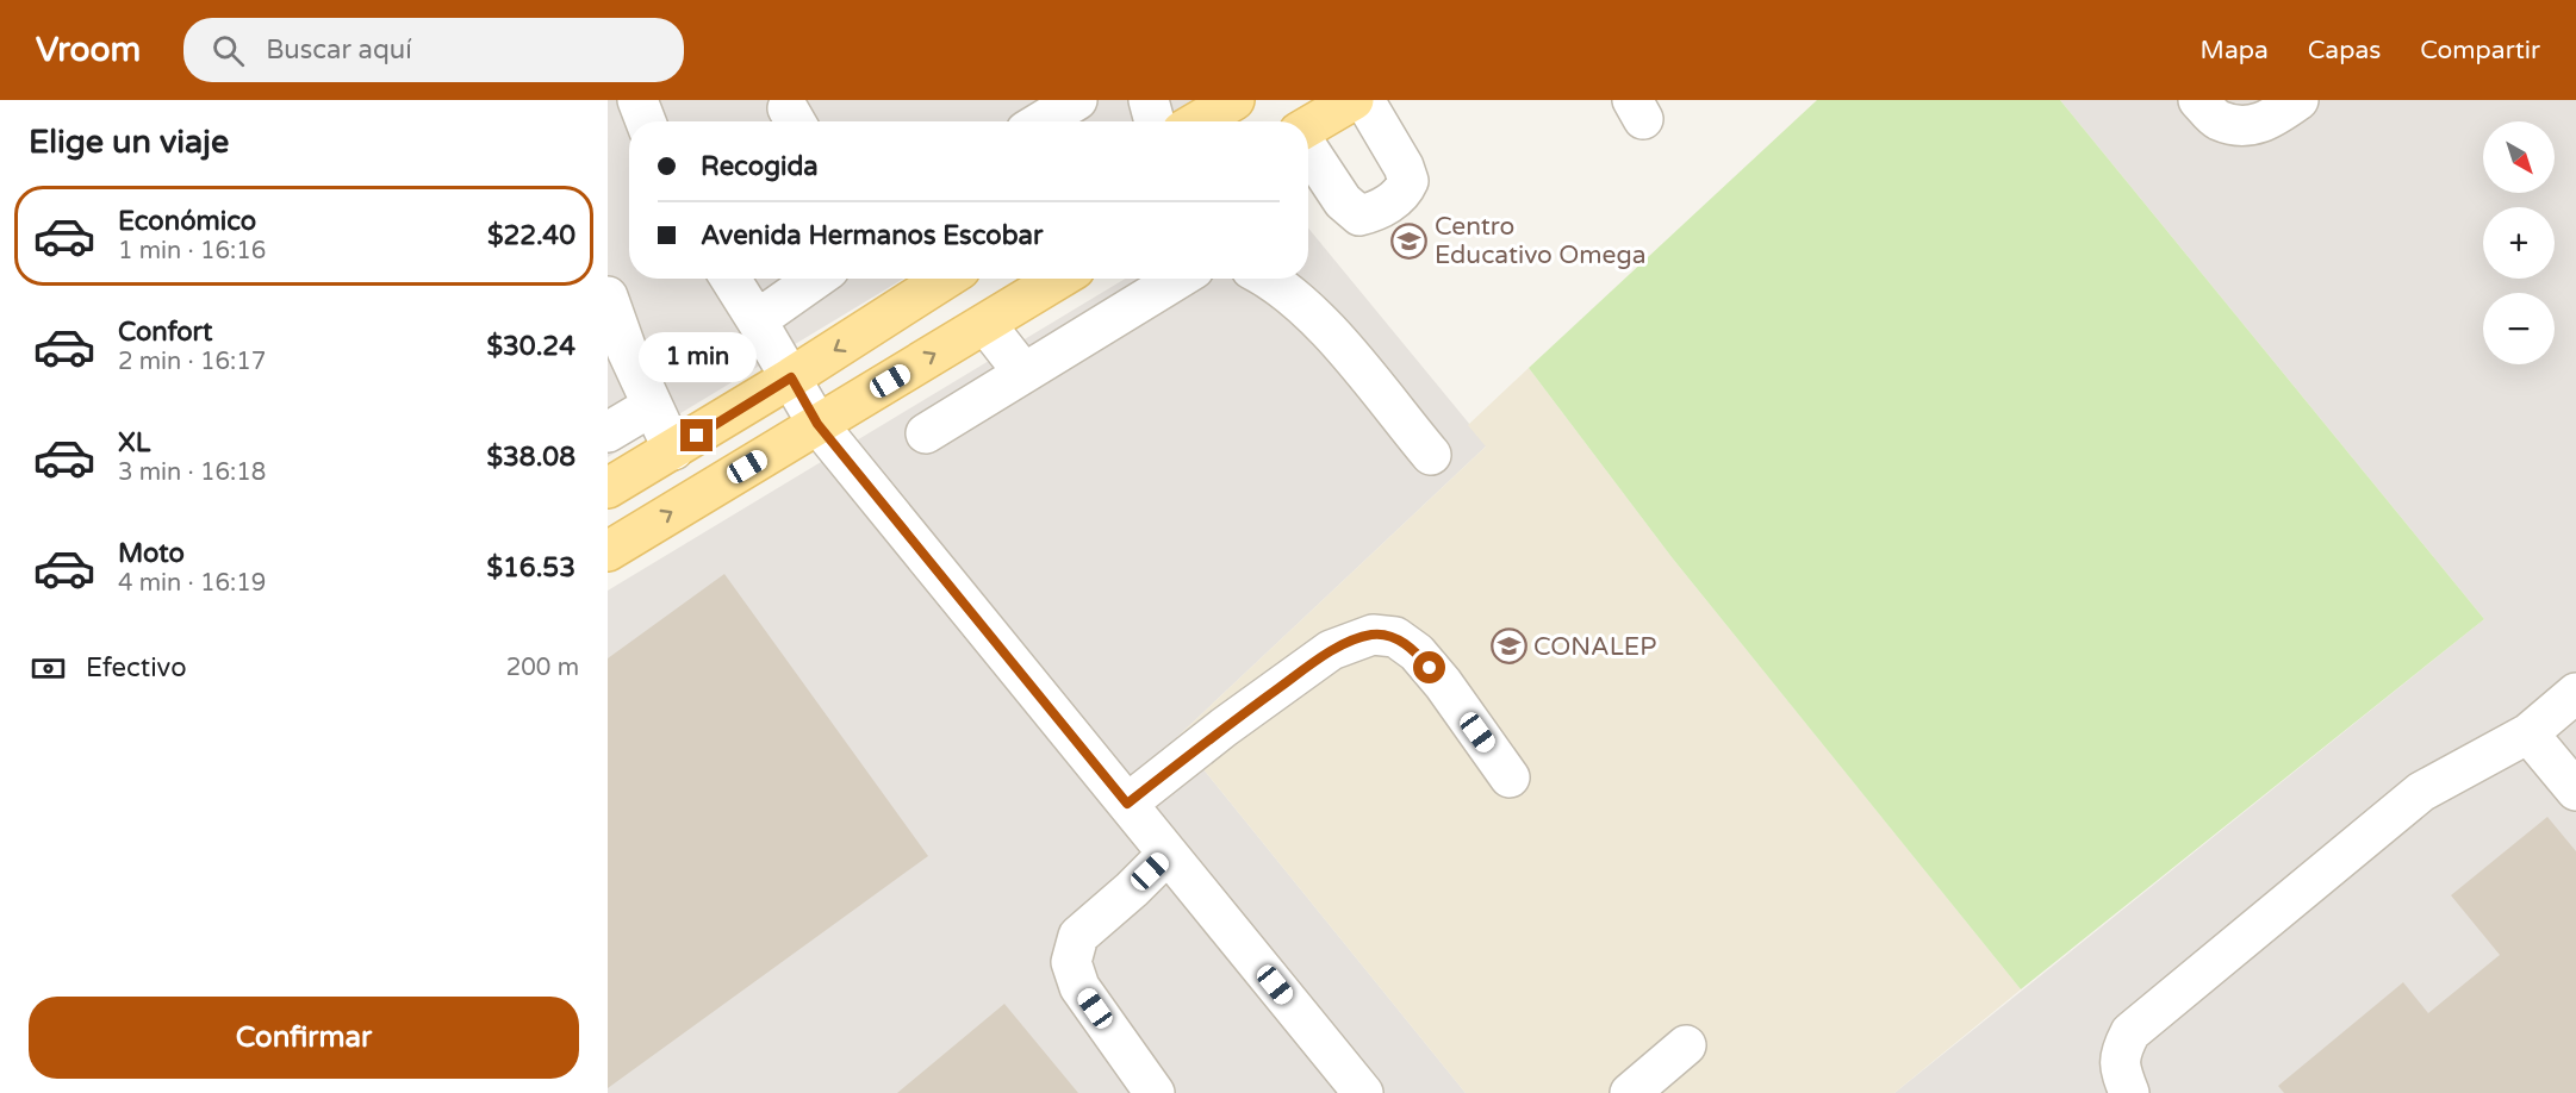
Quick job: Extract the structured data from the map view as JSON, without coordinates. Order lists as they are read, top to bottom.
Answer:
{
  "places": {
    "school or university": ["Centro Educativo Omega", "CONALEP"]
  },
  "north": "bottom right",
  "page": {
    "header": "Vroom",
    "search": "Buscar aquí",
    "nav": ["Mapa", "Capas", "Compartir"],
    "heading": "Elige un viaje",
    "map_buttons": ["+", "−"],
    "banner": ["Recogida", "Avenida Hermanos Escobar"],
    "list": [
      {
        "name": "Económico",
        "note": "1 min · 16:16",
        "value": "$22.40"
      },
      {
        "name": "Confort",
        "note": "2 min · 16:17",
        "value": "$30.24"
      },
      {
        "name": "XL",
        "note": "3 min · 16:18",
        "value": "$38.08"
      },
      {
        "name": "Moto",
        "note": "4 min · 16:19",
        "value": "$16.53"
      }
    ],
    "bubble": "1 min",
    "pay": ["Efectivo", "200 m"],
    "buttons": "Confirmar"
  }
}
